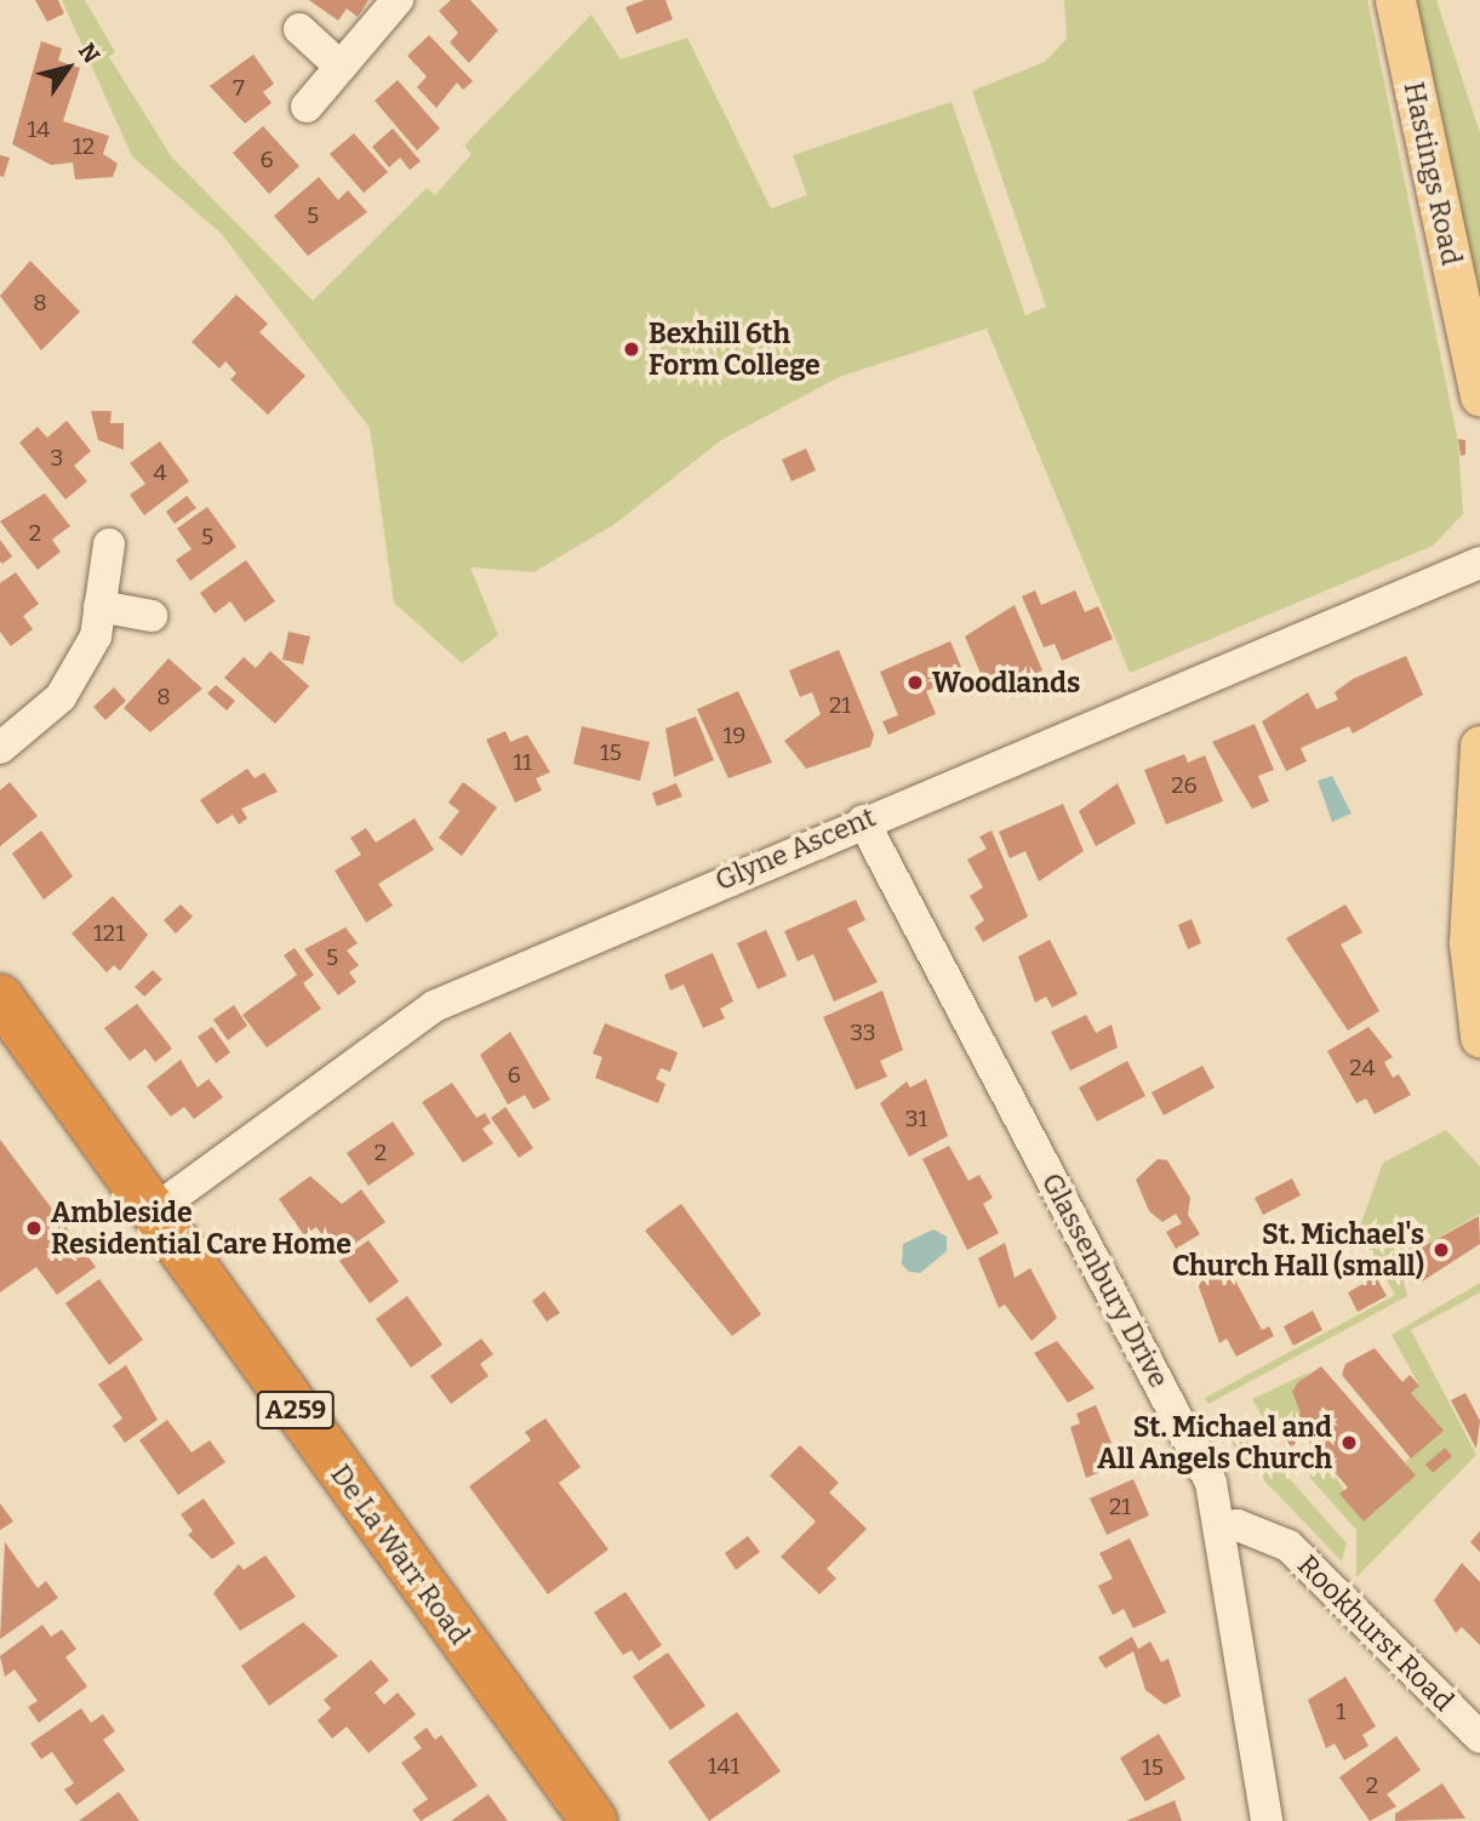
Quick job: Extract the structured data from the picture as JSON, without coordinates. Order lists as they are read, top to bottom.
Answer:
{
  "streets": {
    "highway": ["A259", "De La Warr Road"],
    "main road": ["Hastings Road"],
    "street": ["Glyne Ascent", "Glassenbury Drive", "Rookhurst Road"]
  },
  "crossings": [
    ["Glyne Ascent", "Glassenbury Drive"],
    ["Glyne Ascent", "De La Warr Road"],
    ["Glassenbury Drive", "Rookhurst Road"]
  ],
  "places": [
    "Bexhill 6th Form College",
    "Woodlands",
    "Ambleside Residential Care Home",
    "St. Michael's Church Hall (small)",
    "St. Michael and All Angels Church"
  ],
  "house_numbers": [
    "7",
    "14",
    "12",
    "6",
    "5",
    "8",
    "3",
    "4",
    "2",
    "5",
    "8",
    "21",
    "19",
    "15",
    "11",
    "26",
    "121",
    "5",
    "33",
    "24",
    "6",
    "31",
    "2",
    "21",
    "1",
    "141",
    "15",
    "2"
  ],
  "north": "top right"
}
